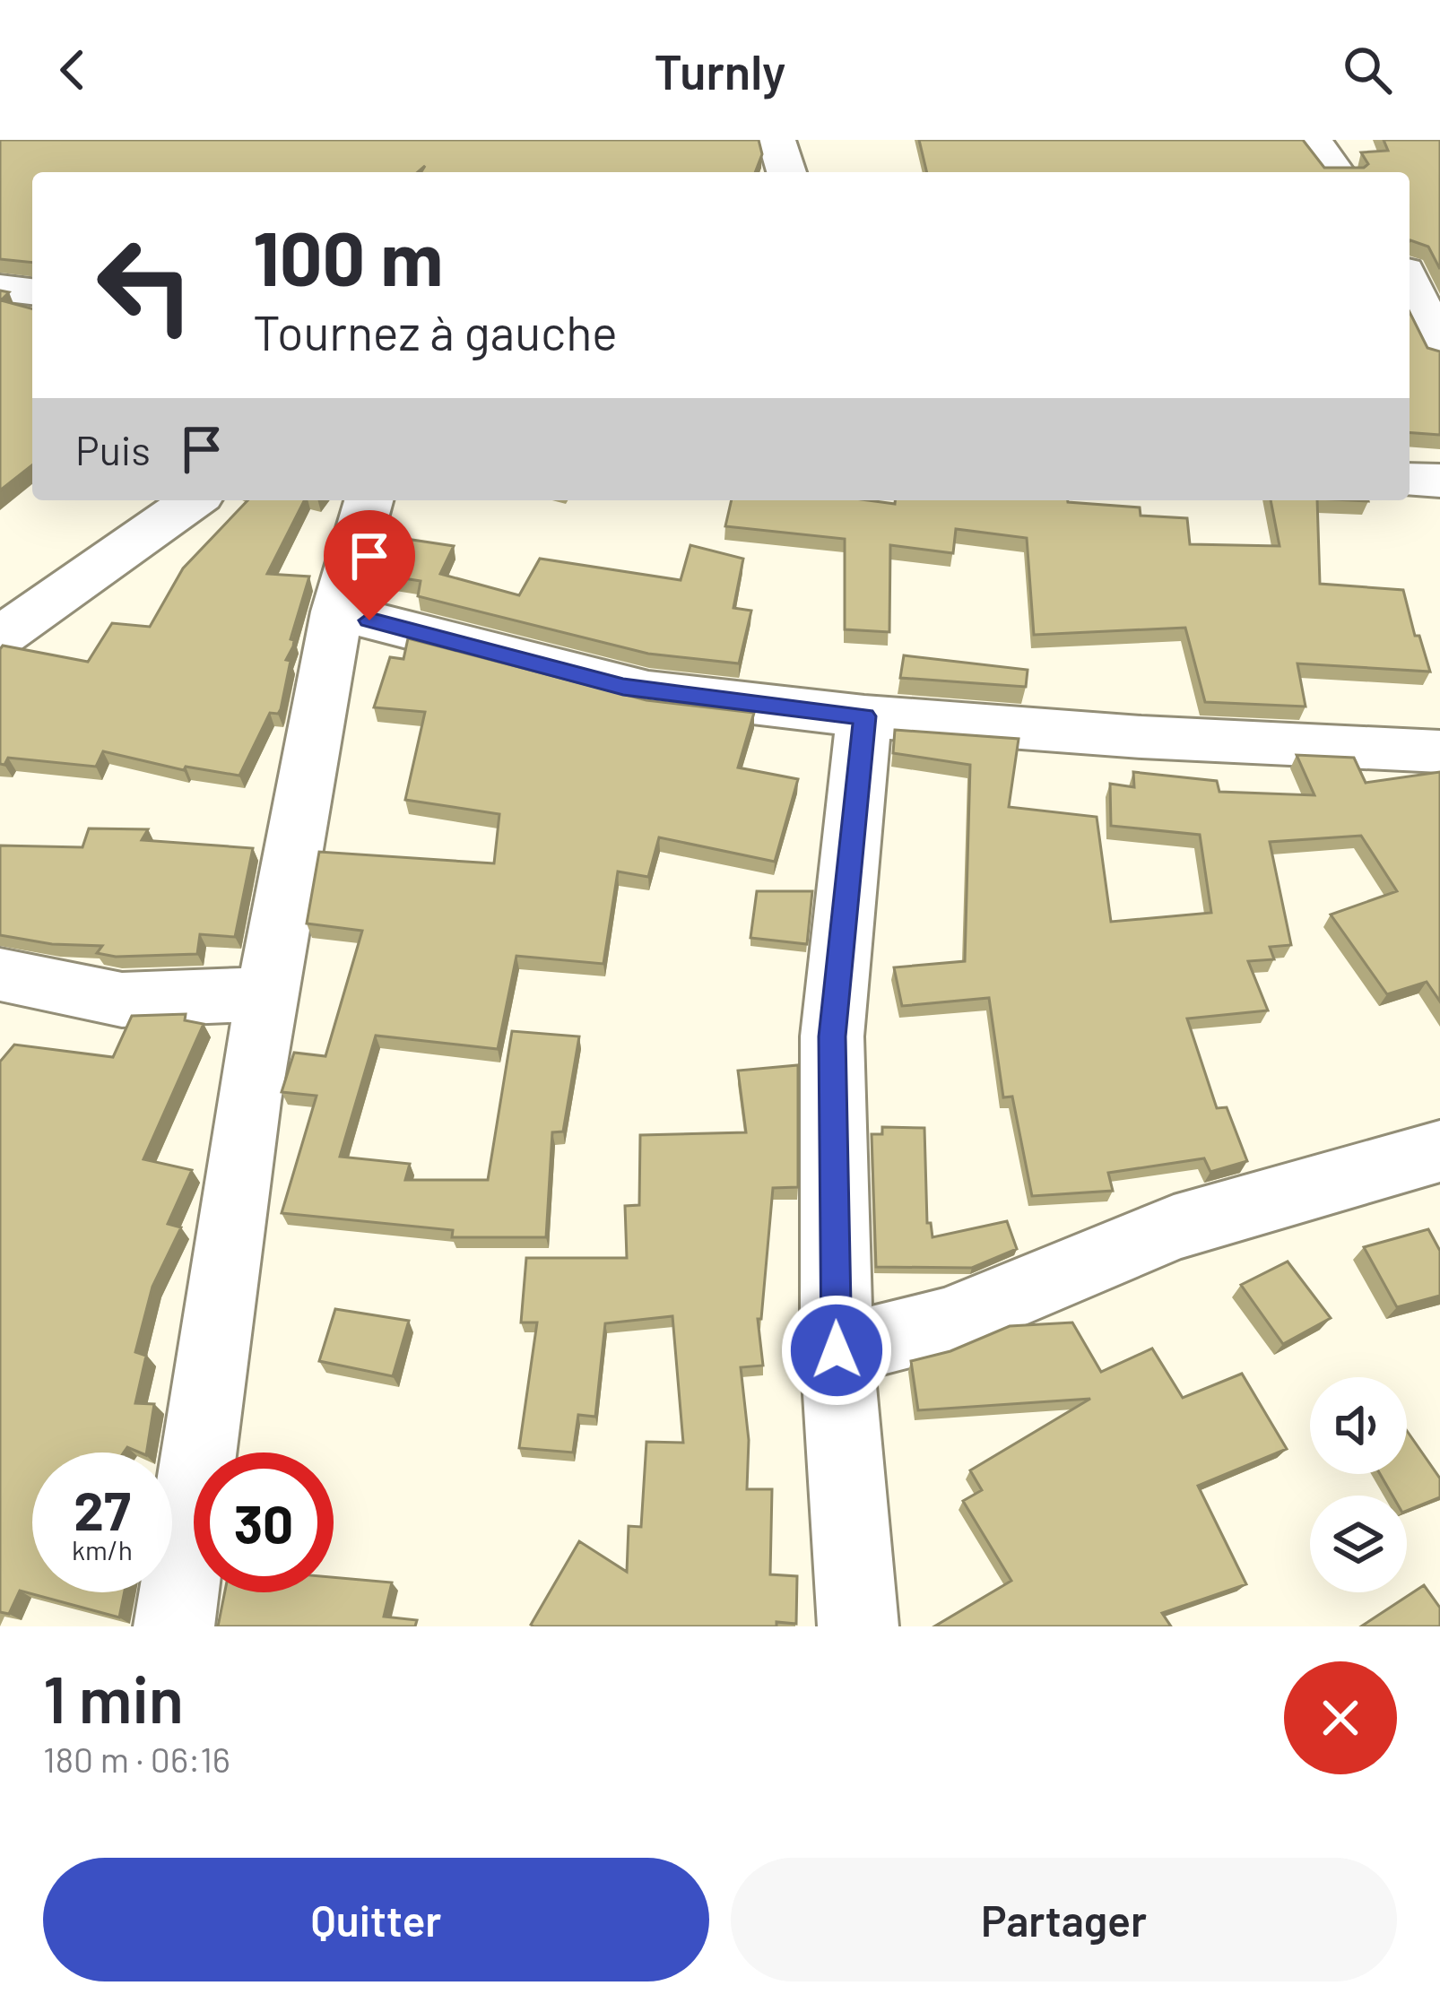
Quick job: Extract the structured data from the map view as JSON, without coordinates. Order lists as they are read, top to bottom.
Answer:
{
  "page": {
    "header": "Turnly",
    "turn": ["100 m", "Tournez à gauche"],
    "then": "Puis",
    "speed": "27 km/h",
    "limit": "30",
    "heading": ["1 min", "180 m · 06:16"],
    "buttons": ["Quitter", "Partager"]
  }
}
